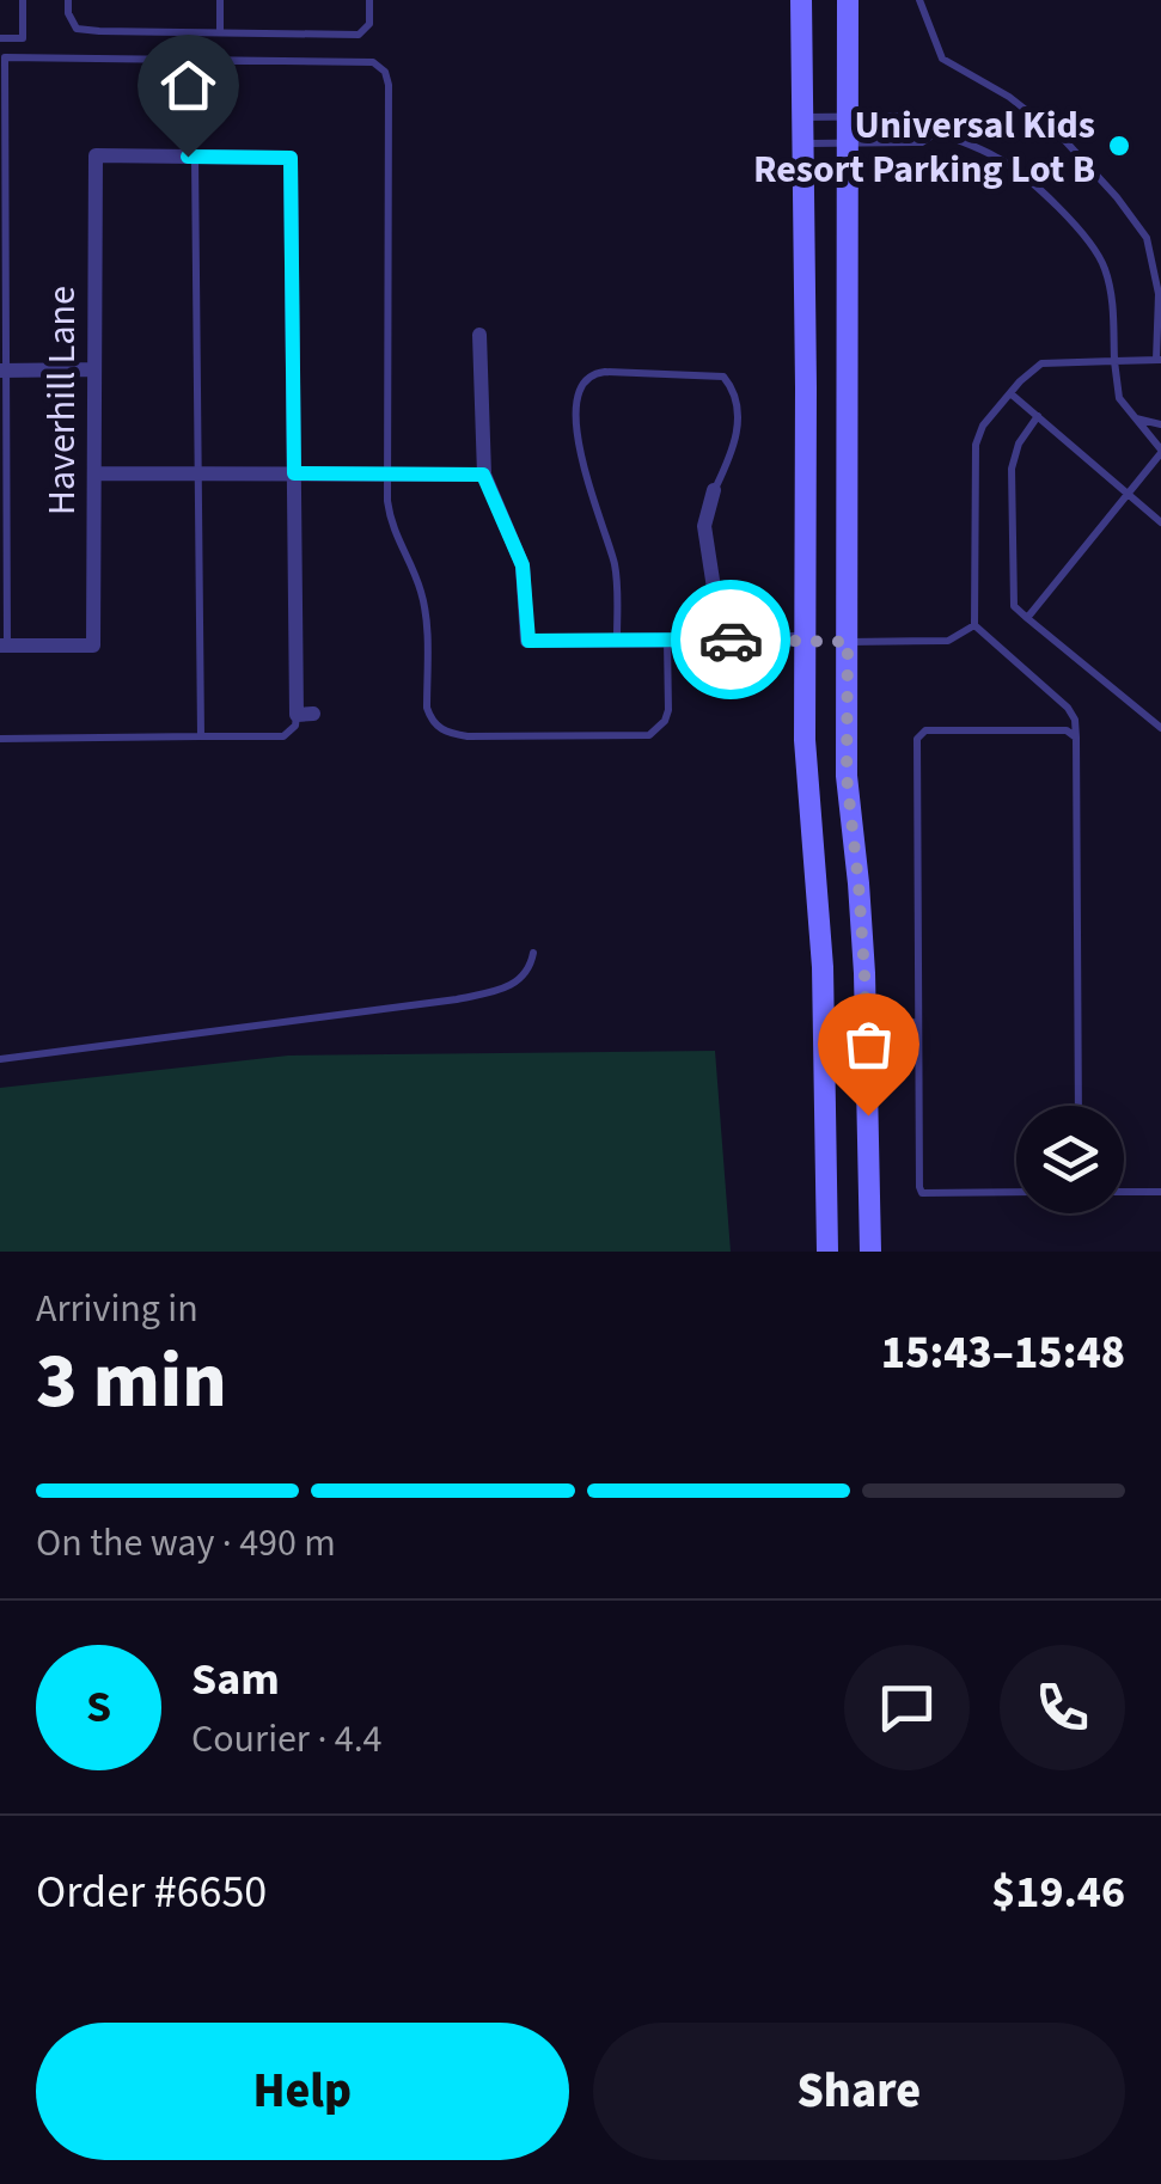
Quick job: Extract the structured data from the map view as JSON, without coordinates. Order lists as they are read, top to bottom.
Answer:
{
  "streets": {
    "street": ["Haverhill Lane"]
  },
  "places": ["Universal Kids Resort Parking Lot B"],
  "page": {
    "heading": ["3 min", "Arriving in", "15:43–15:48"],
    "panel": [
      "Sam",
      "Courier · 4.4",
      "Order #6650",
      "$19.46"
    ],
    "bar": "On the way · 490 m",
    "round": "S",
    "buttons": ["Help", "Share"]
  }
}
